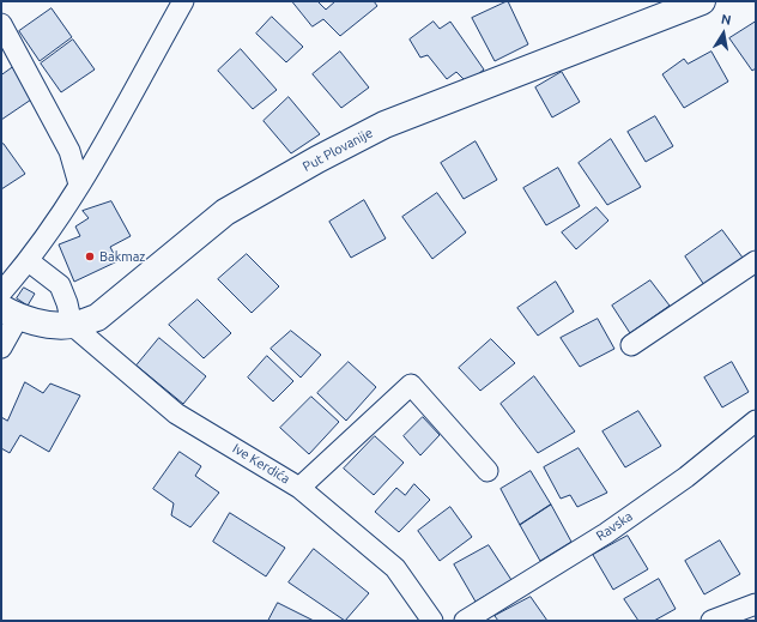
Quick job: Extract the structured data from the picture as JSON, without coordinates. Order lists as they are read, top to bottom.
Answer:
{
  "streets": {
    "street": ["Put Plovanije", "Ive Kerdića", "Ravska"]
  },
  "crossings": [
    ["Put Plovanije", "Ive Kerdića"]
  ],
  "places": ["Bakmaz"],
  "north": "top"
}
